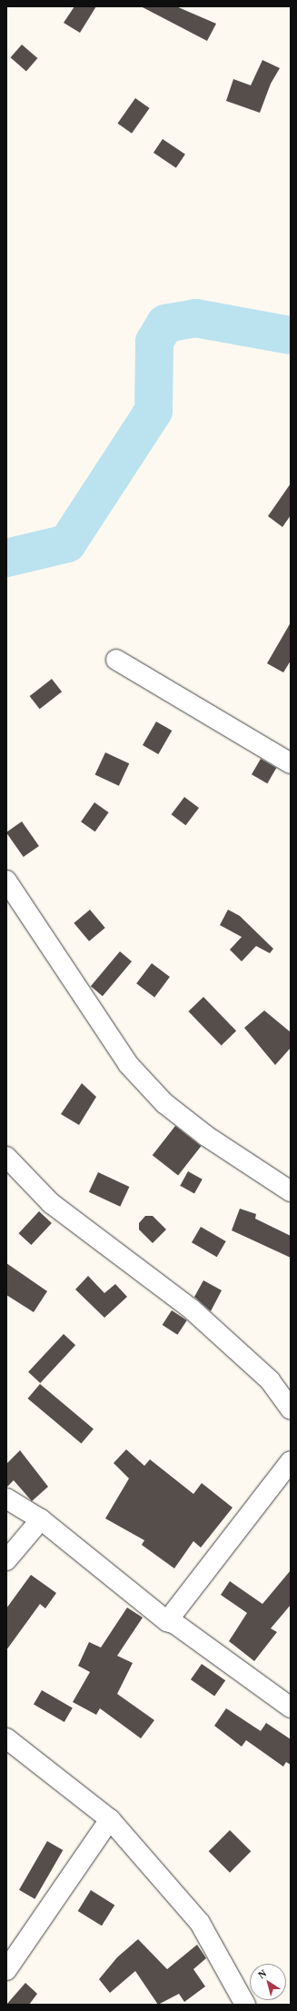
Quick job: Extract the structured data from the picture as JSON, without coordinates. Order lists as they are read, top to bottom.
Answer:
{
  "north": "top left"
}
